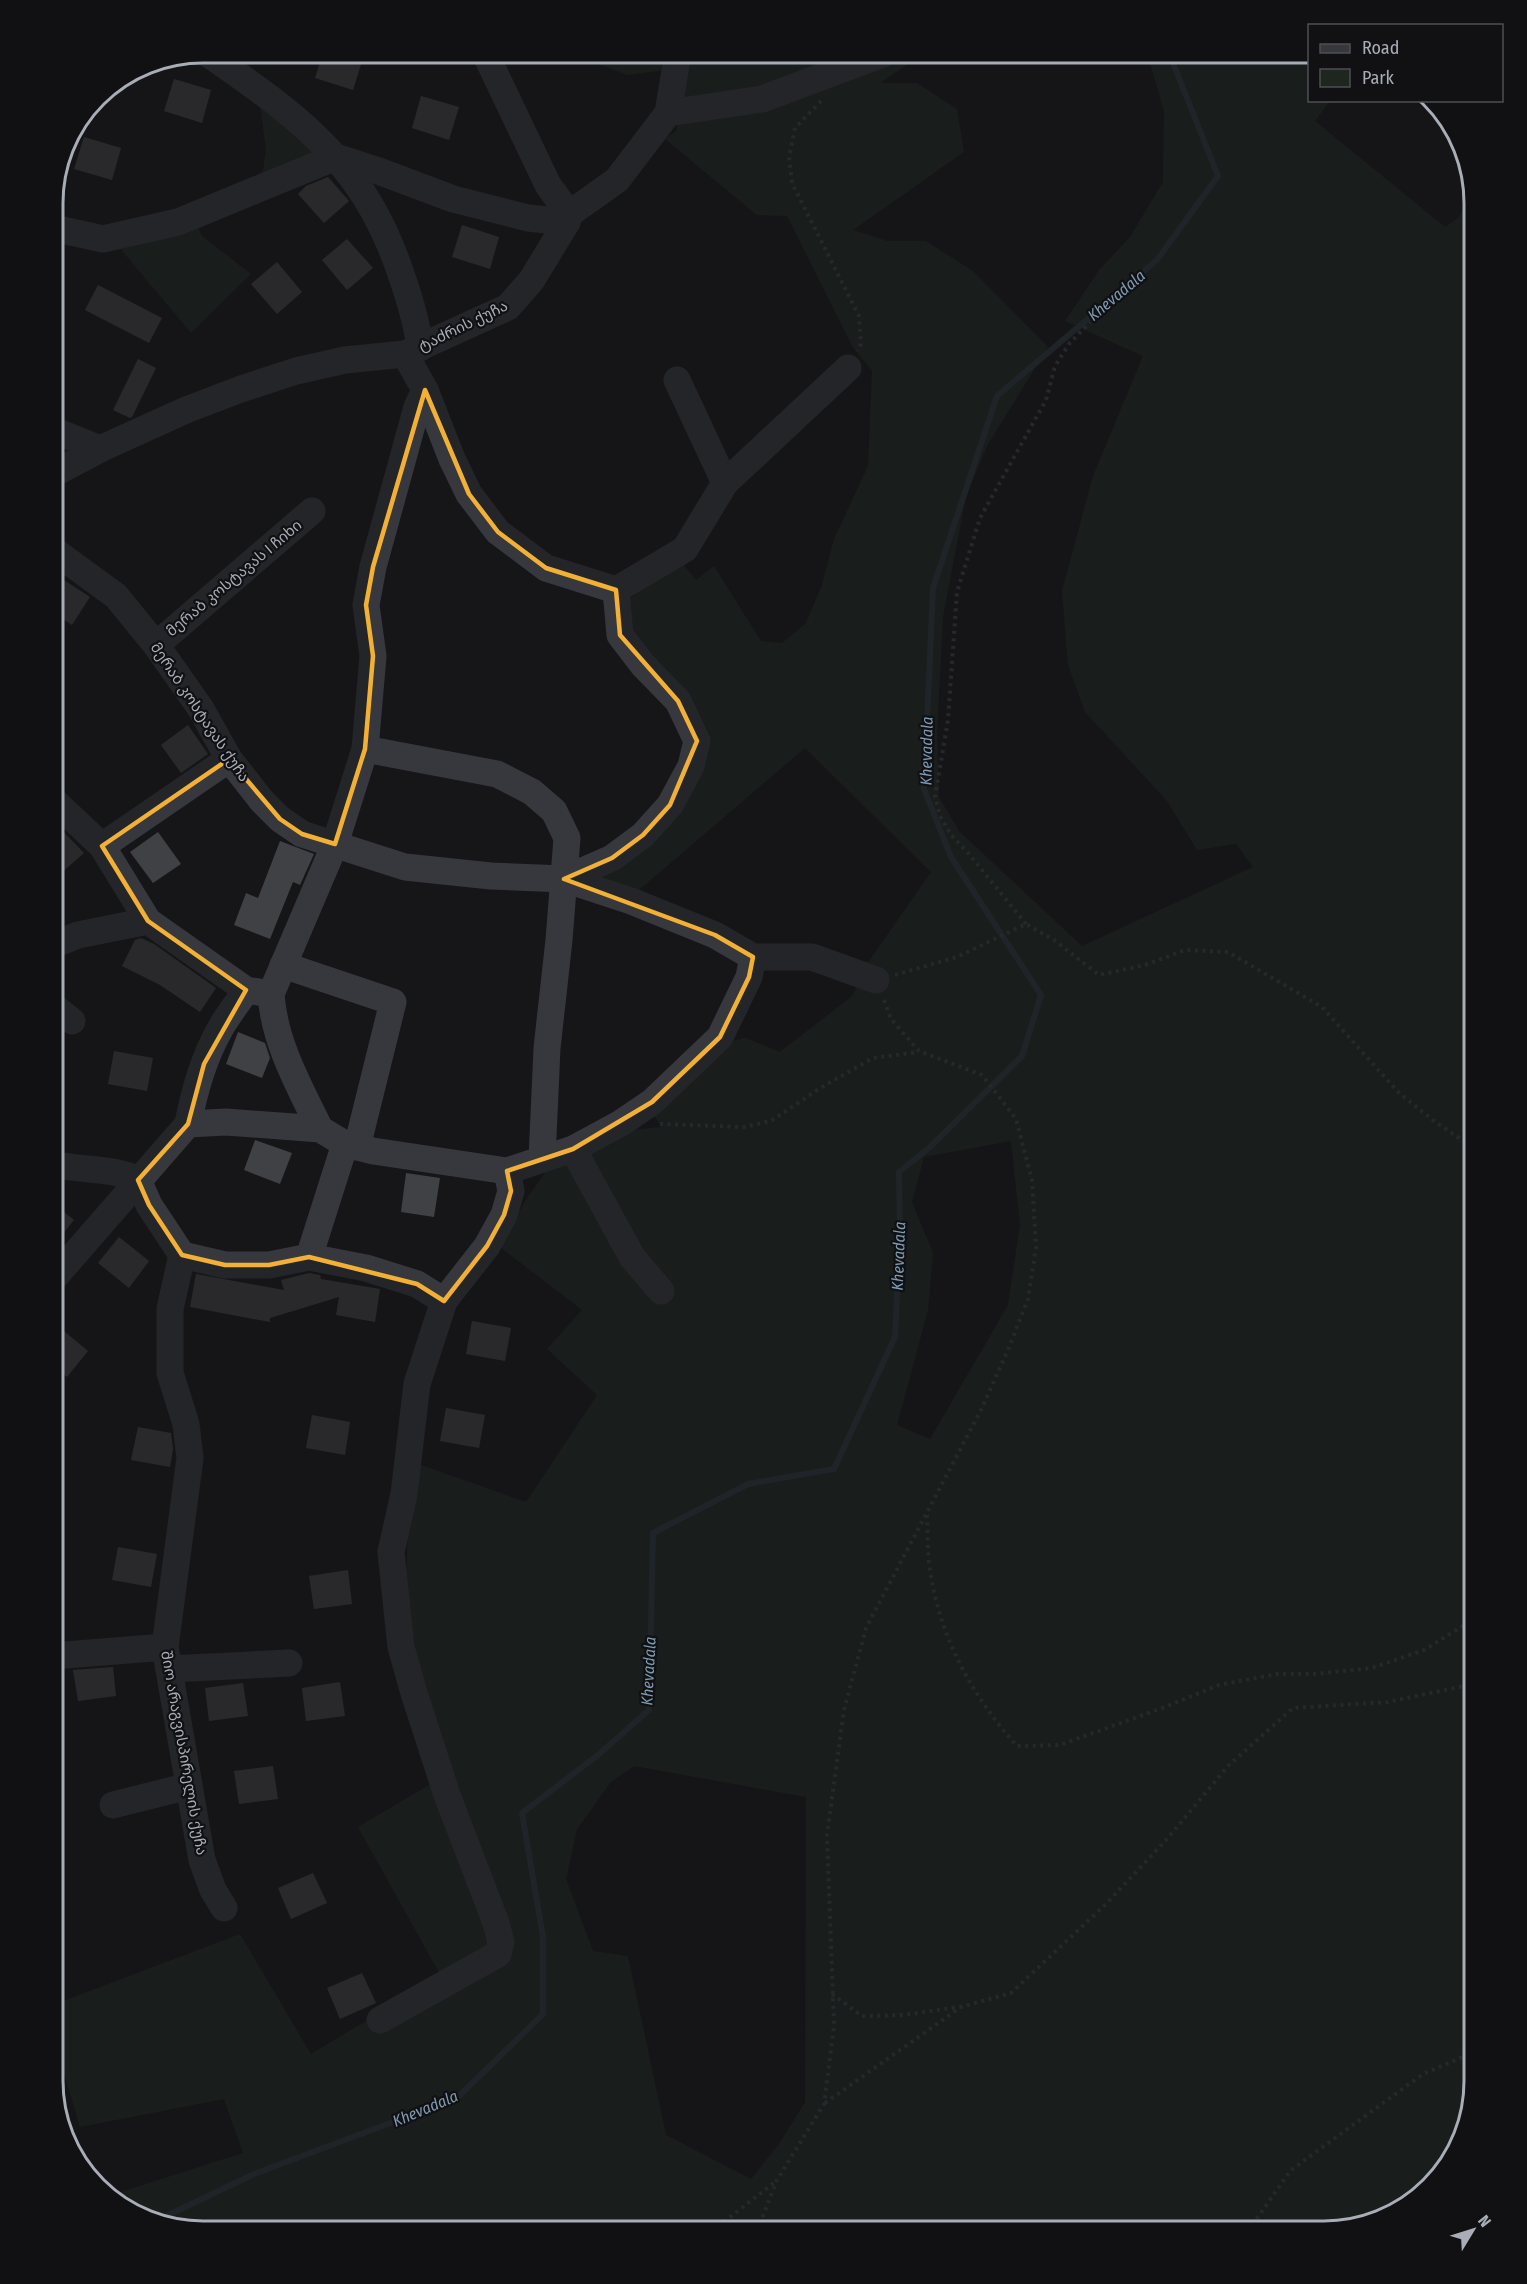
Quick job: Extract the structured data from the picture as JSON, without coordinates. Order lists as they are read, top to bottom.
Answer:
{
  "streets": {
    "street": [
      "ტაძრის ქუჩა",
      "მერაბ კოსტავას I ჩიხი",
      "მერაბ კოსტავას ქუჩა",
      "შიო არაგვისპირელის ქუჩა"
    ]
  },
  "crossings": [
    ["მერაბ კოსტავას I ჩიხი", "მერაბ კოსტავას ქუჩა"]
  ],
  "water": ["Khevadala"],
  "legend": ["Road", "Park"],
  "north": "top right"
}
